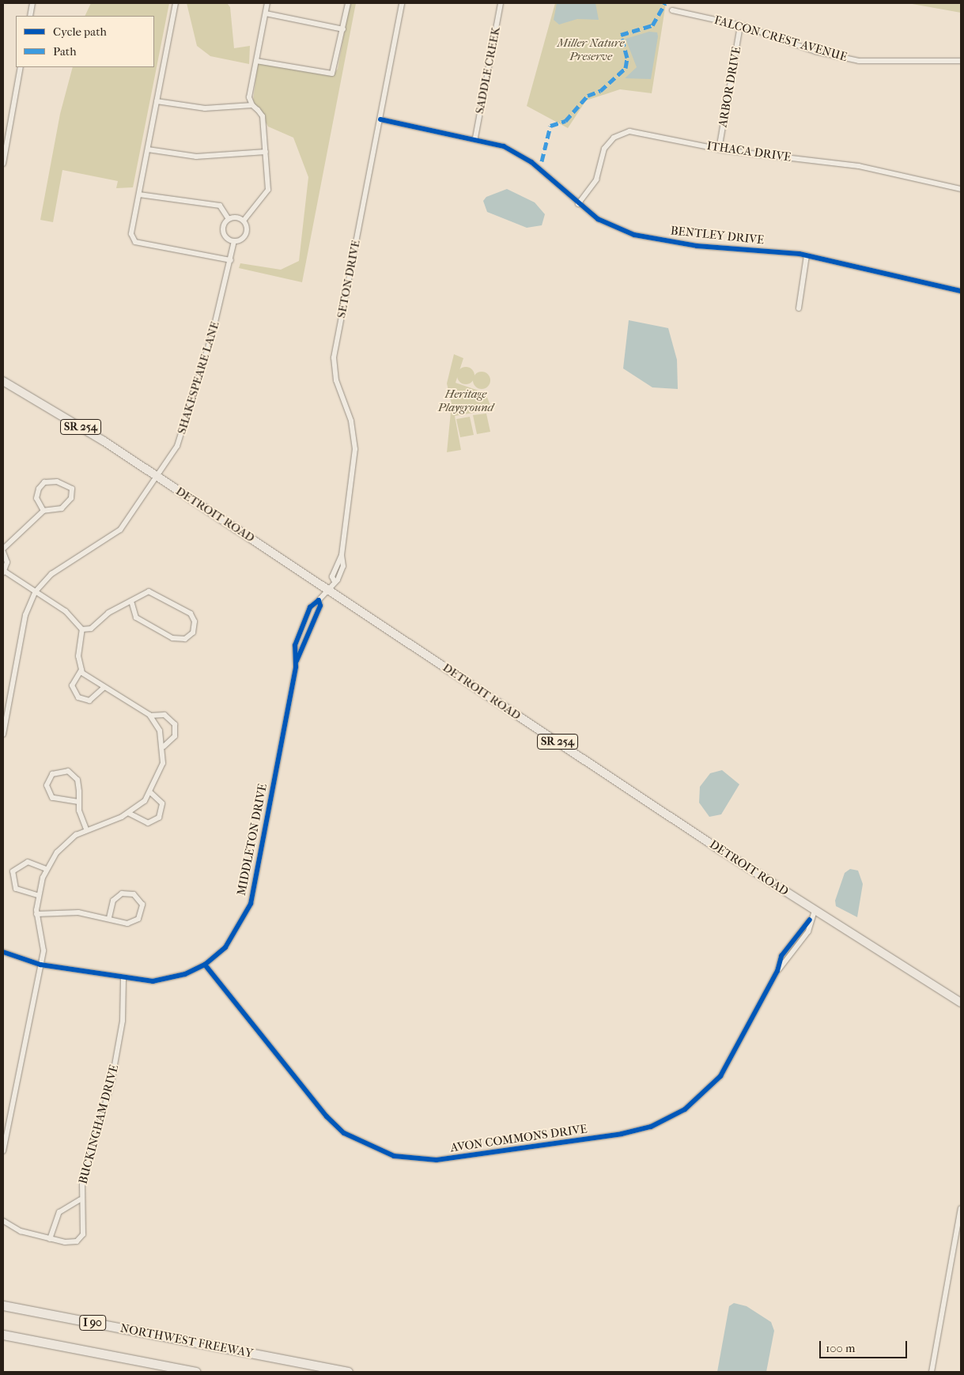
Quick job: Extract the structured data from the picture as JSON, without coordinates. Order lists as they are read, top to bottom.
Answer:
{
  "streets": {
    "highway": ["I 90", "NORTHWEST FREEWAY"],
    "main road": ["SR 254", "DETROIT ROAD"],
    "street": [
      "FALCON CREST AVENUE",
      "SADDLE CREEK",
      "ARBOR DRIVE",
      "ITHACA DRIVE",
      "BENTLEY DRIVE",
      "SETON DRIVE",
      "SHAKESPEARE LANE",
      "MIDDLETON DRIVE",
      "BUCKINGHAM DRIVE",
      "AVON COMMONS DRIVE"
    ]
  },
  "crossings": [
    ["FALCON CREST AVENUE", "ARBOR DRIVE"],
    ["SADDLE CREEK", "BENTLEY DRIVE"],
    ["ARBOR DRIVE", "ITHACA DRIVE"],
    ["ITHACA DRIVE", "BENTLEY DRIVE"],
    ["BENTLEY DRIVE", "SETON DRIVE"],
    ["SETON DRIVE", "DETROIT ROAD"],
    ["SETON DRIVE", "MIDDLETON DRIVE"],
    ["SHAKESPEARE LANE", "DETROIT ROAD"],
    ["DETROIT ROAD", "MIDDLETON DRIVE"],
    ["DETROIT ROAD", "AVON COMMONS DRIVE"],
    ["MIDDLETON DRIVE", "BUCKINGHAM DRIVE"],
    ["MIDDLETON DRIVE", "AVON COMMONS DRIVE"]
  ],
  "parks": ["Miller Nature Preserve", "Heritage Playground"],
  "legend": ["Cycle path", "Path"],
  "scale_bar": "100 m"
}
